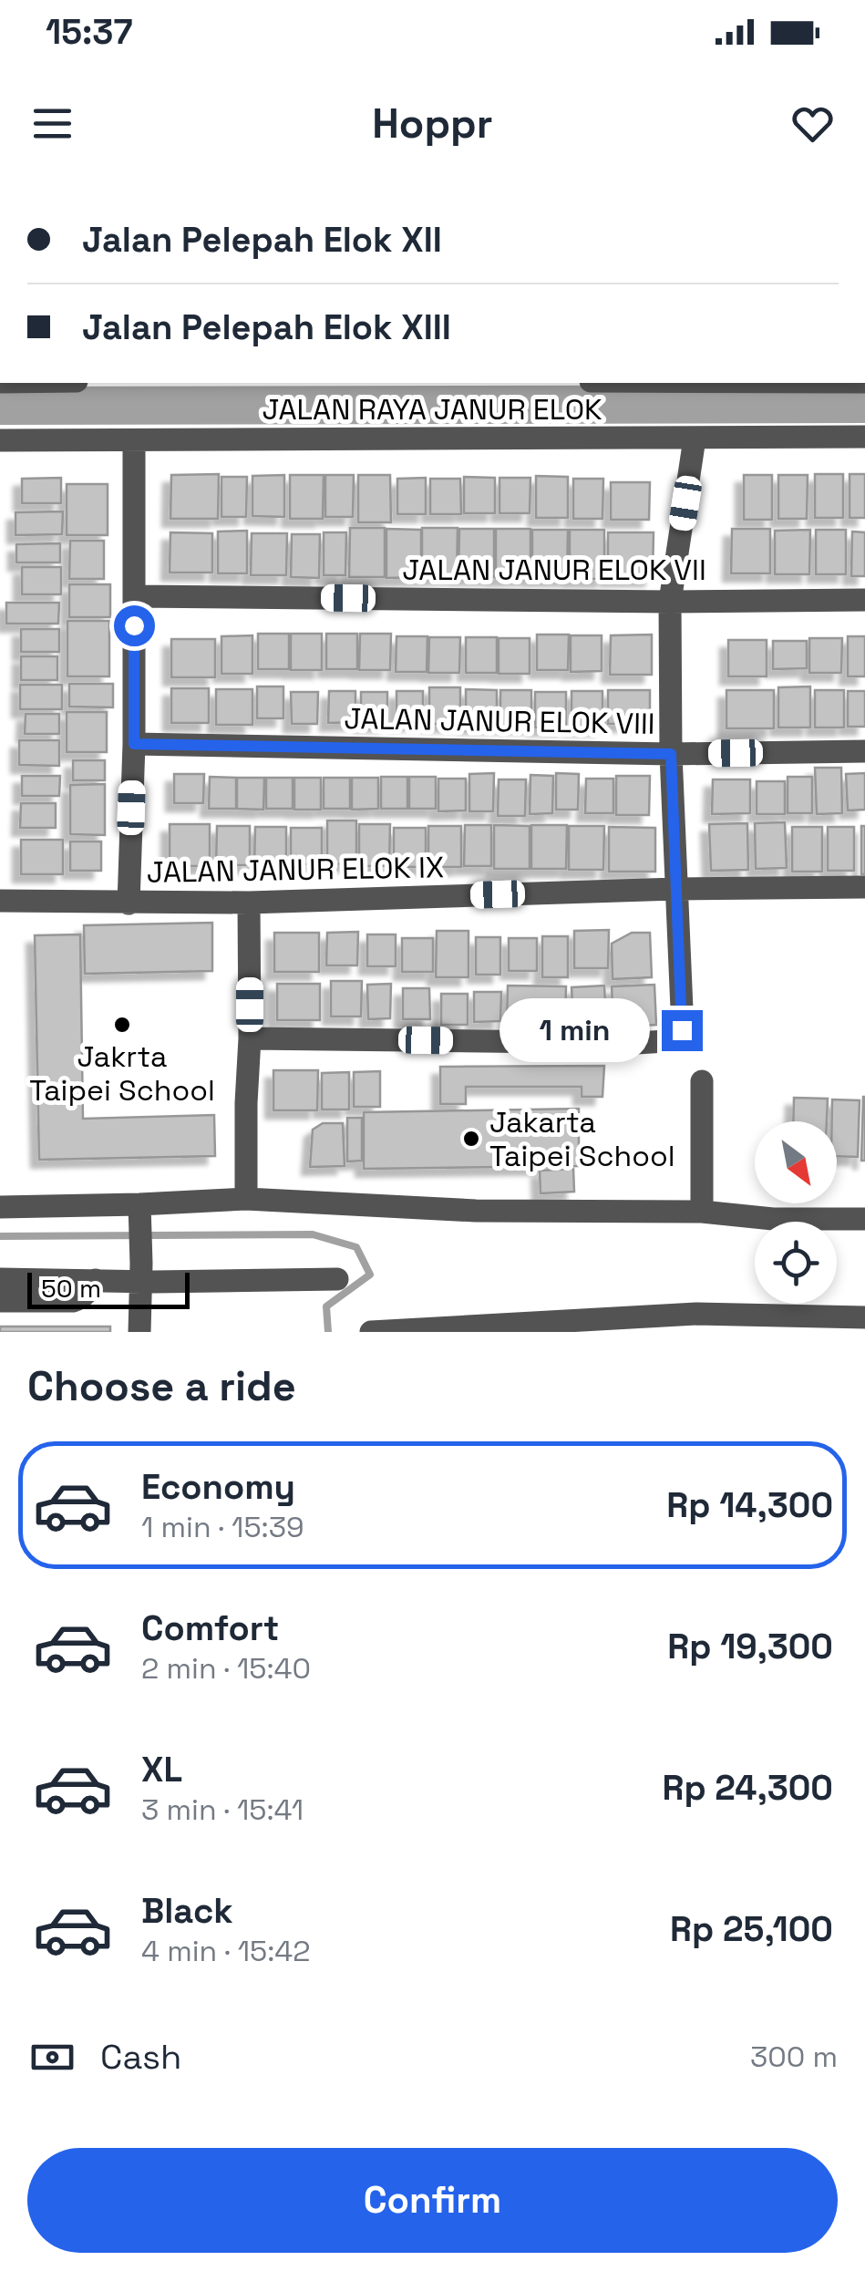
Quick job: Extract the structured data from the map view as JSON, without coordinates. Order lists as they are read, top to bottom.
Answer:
{
  "streets": {
    "street": [
      "JALAN RAYA JANUR ELOK",
      "JALAN JANUR ELOK VII",
      "JALAN JANUR ELOK VIII",
      "JALAN JANUR ELOK IX"
    ]
  },
  "places": ["Jakrta Taipei School", "Jakarta Taipei School"],
  "scale_bar": "50 m",
  "north": "bottom right",
  "page": {
    "status": "15:37",
    "header": "Hoppr",
    "banner": ["Jalan Pelepah Elok XII", "Jalan Pelepah Elok XIII"],
    "bubble": "1 min",
    "scale": "50 m",
    "heading": "Choose a ride",
    "list": [
      {
        "name": "Economy",
        "note": "1 min · 15:39",
        "value": "Rp 14,300"
      },
      {
        "name": "Comfort",
        "note": "2 min · 15:40",
        "value": "Rp 19,300"
      },
      {
        "name": "XL",
        "note": "3 min · 15:41",
        "value": "Rp 24,300"
      },
      {
        "name": "Black",
        "note": "4 min · 15:42",
        "value": "Rp 25,100"
      }
    ],
    "pay": ["Cash", "300 m"],
    "buttons": "Confirm"
  }
}
